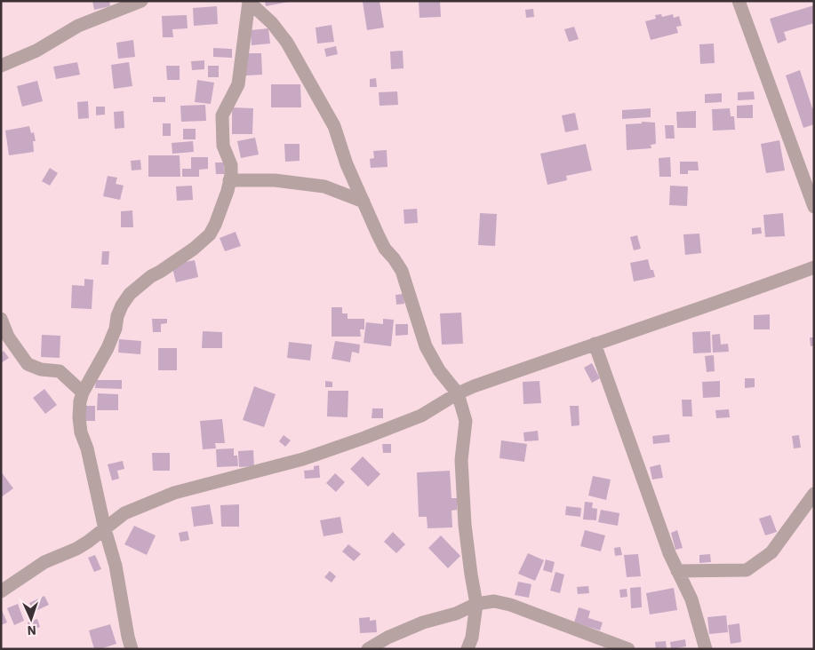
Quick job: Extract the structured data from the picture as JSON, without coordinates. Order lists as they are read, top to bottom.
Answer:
{
  "north": "bottom"
}
